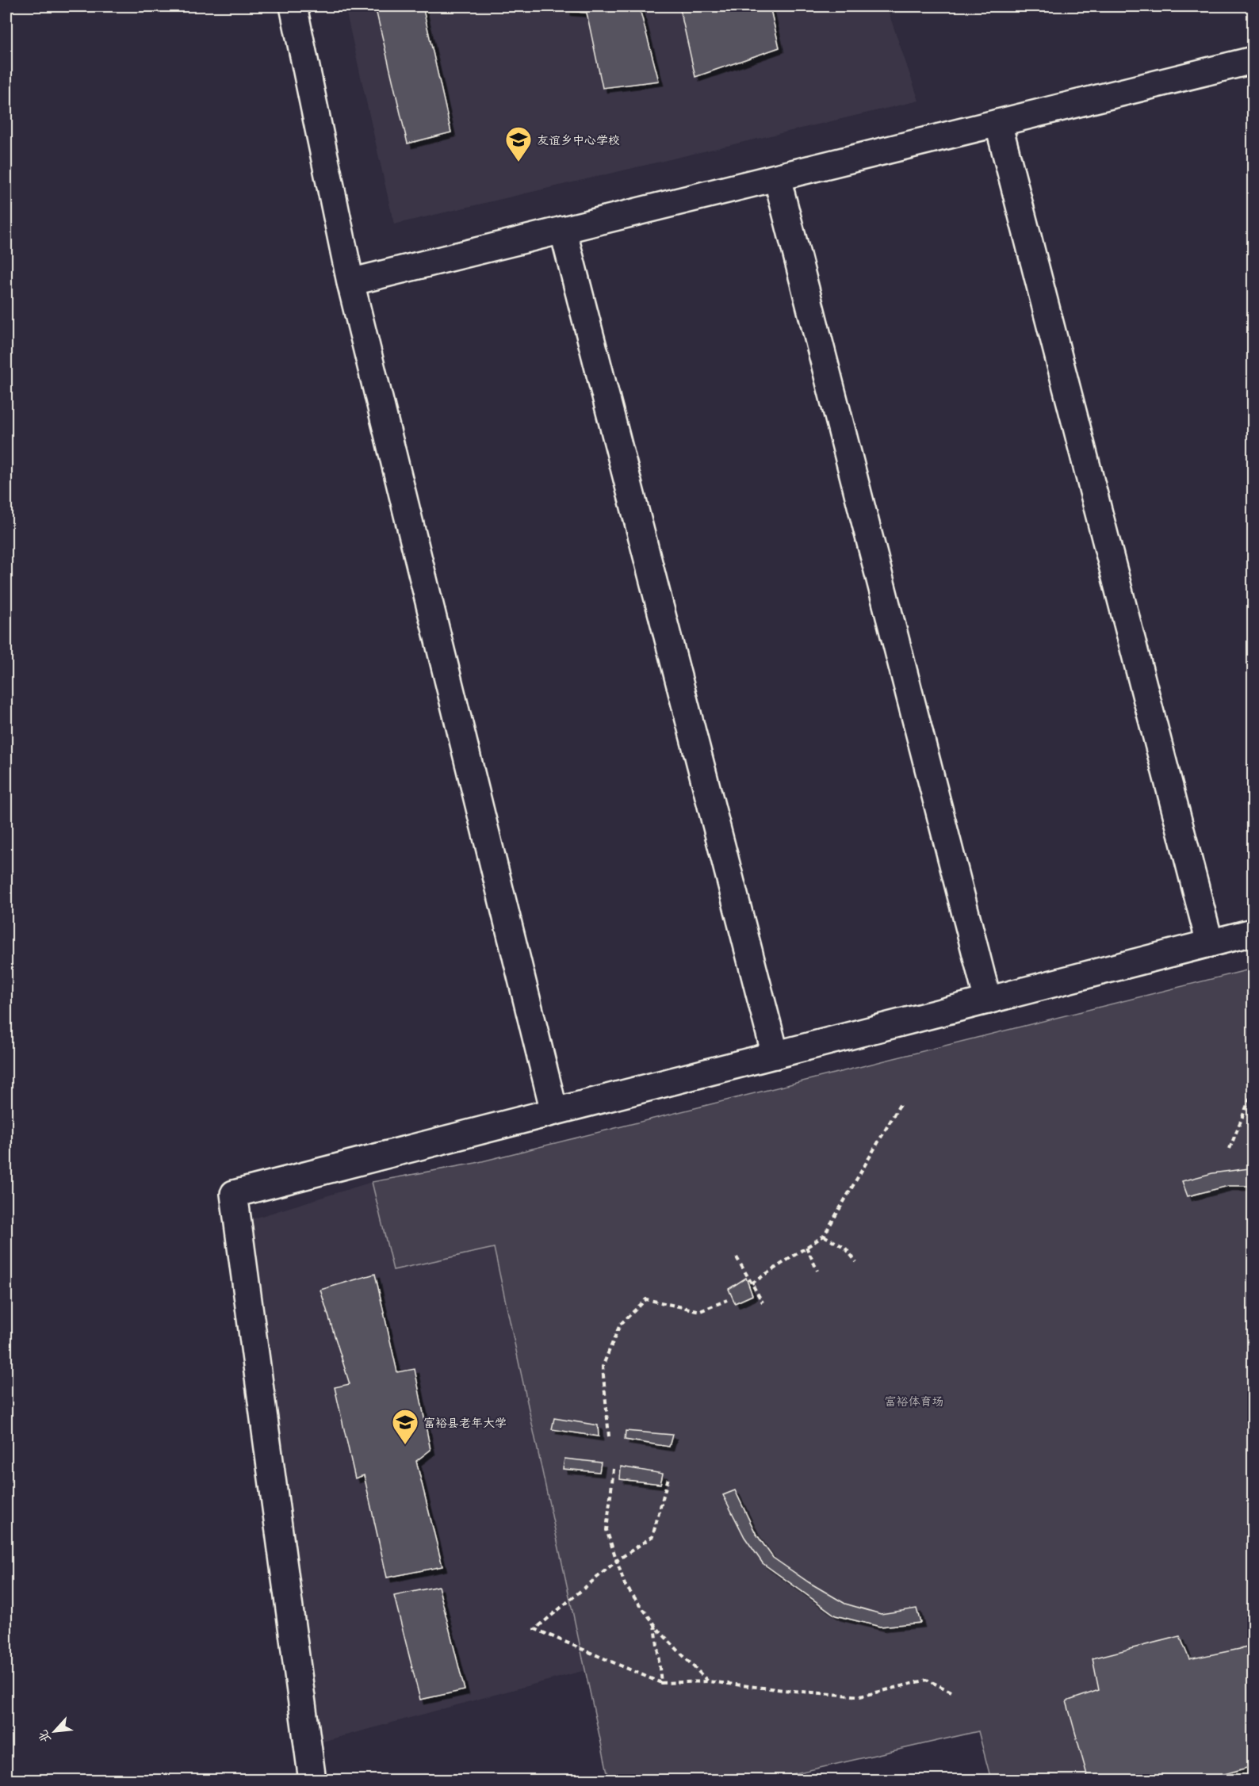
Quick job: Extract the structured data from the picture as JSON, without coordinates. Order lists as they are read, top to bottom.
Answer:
{
  "parks": ["富裕体育场"],
  "places": {
    "school or university": ["友谊乡中心学校", "富裕县老年大学"]
  },
  "north": "bottom left"
}
